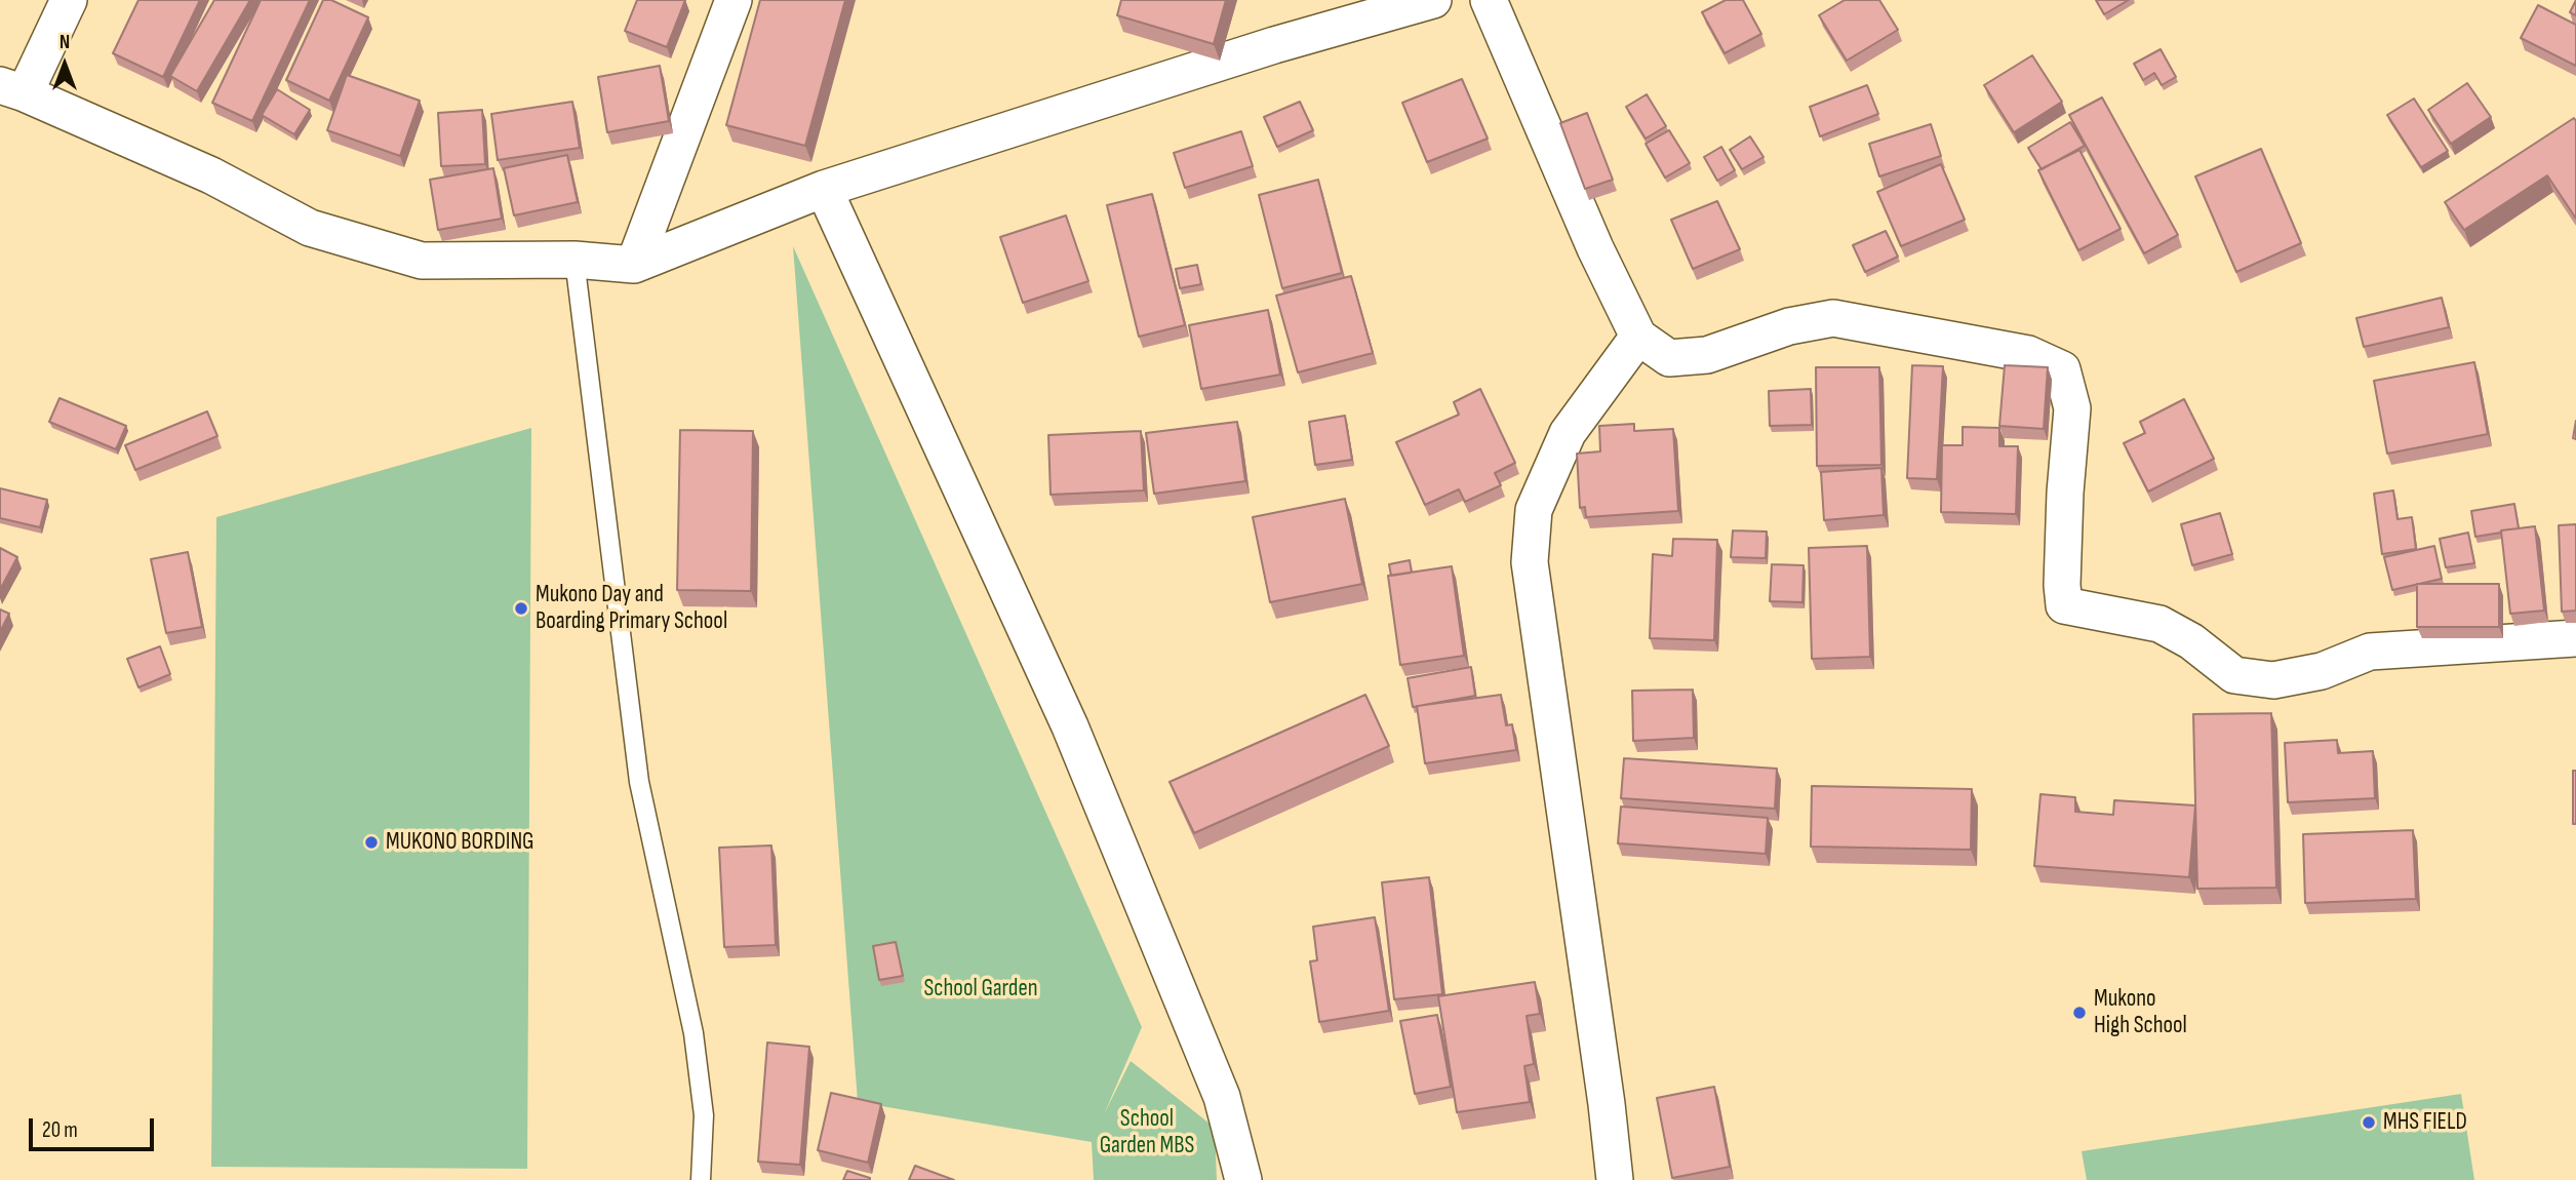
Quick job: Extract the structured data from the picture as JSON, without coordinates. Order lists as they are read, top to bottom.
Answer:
{
  "parks": ["School Garden", "School Garden MBS"],
  "places": [
    "Mukono Day and Boarding Primary School",
    "MUKONO BORDING",
    "Mukono High School",
    "MHS FIELD"
  ],
  "scale_bar": "20 m",
  "north": "top"
}
